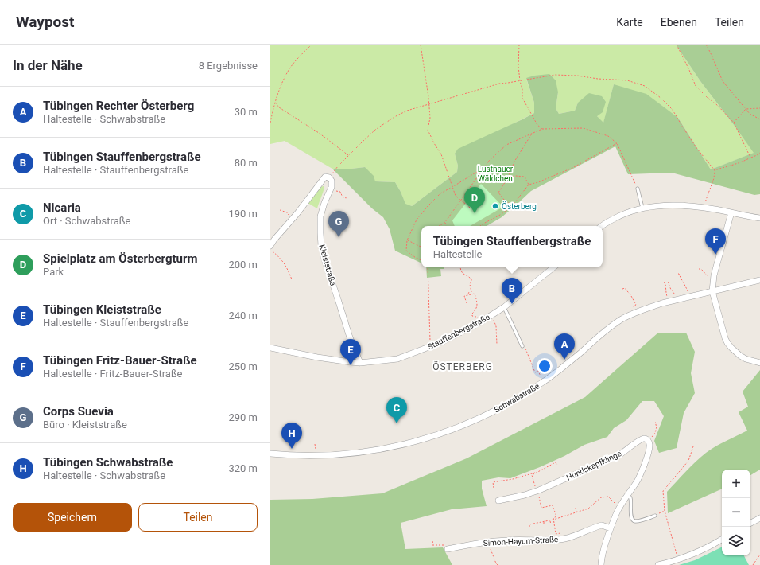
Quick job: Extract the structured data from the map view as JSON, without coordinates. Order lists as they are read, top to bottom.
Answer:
{
  "streets": {
    "street": [
      "Kleiststraße",
      "Stauffenbergstraße",
      "Schwabstraße",
      "Hundskapfklinge",
      "Simon-Hayum-Straße"
    ]
  },
  "crossings": [
    ["Kleiststraße", "Stauffenbergstraße"],
    ["Hundskapfklinge", "Simon-Hayum-Straße"]
  ],
  "districts": ["ÖSTERBERG"],
  "parks": ["Lustnauer Wäldchen"],
  "places": ["Österberg"],
  "page": {
    "header": "Waypost",
    "nav": ["Karte", "Ebenen", "Teilen"],
    "heading": ["In der Nähe", "8 Ergebnisse"],
    "list": [
      {
        "mark": "A",
        "name": "Tübingen Rechter Österberg",
        "note": "Haltestelle · Schwabstraße",
        "value": "30 m"
      },
      {
        "mark": "B",
        "name": "Tübingen Stauffenbergstraße",
        "note": "Haltestelle · Stauffenbergstraße",
        "value": "80 m"
      },
      {
        "mark": "C",
        "name": "Nicaria",
        "note": "Ort · Schwabstraße",
        "value": "190 m"
      },
      {
        "mark": "D",
        "name": "Spielplatz am Österbergturm",
        "note": "Park",
        "value": "200 m"
      },
      {
        "mark": "E",
        "name": "Tübingen Kleiststraße",
        "note": "Haltestelle · Stauffenbergstraße",
        "value": "240 m"
      },
      {
        "mark": "F",
        "name": "Tübingen Fritz-Bauer-Straße",
        "note": "Haltestelle · Fritz-Bauer-Straße",
        "value": "250 m"
      },
      {
        "mark": "G",
        "name": "Corps Suevia",
        "note": "Büro · Kleiststraße",
        "value": "290 m"
      },
      {
        "mark": "H",
        "name": "Tübingen Schwabstraße",
        "note": "Haltestelle · Schwabstraße",
        "value": "320 m"
      }
    ],
    "pins": [
      "D",
      "G",
      "F",
      "B",
      "A",
      "E",
      "C",
      "H"
    ],
    "popup": ["Tübingen Stauffenbergstraße", "Haltestelle"],
    "map_buttons": ["+", "−"],
    "buttons": ["Speichern", "Teilen"]
  }
}
